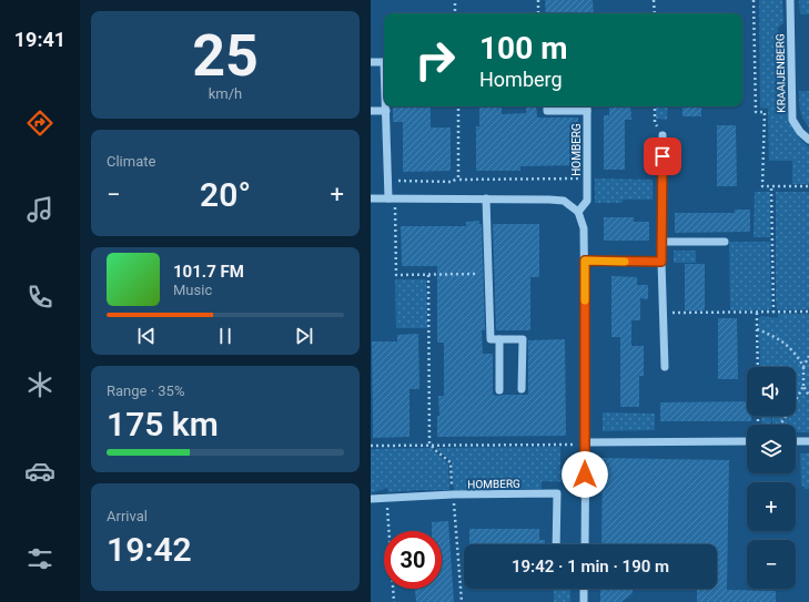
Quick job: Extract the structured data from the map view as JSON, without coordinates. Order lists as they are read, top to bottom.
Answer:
{
  "streets": {
    "street": ["KRAAIJENBERG", "HOMBERG"]
  },
  "page": {
    "tabs": "19:41",
    "tile": [
      ["25", "km/h"],
      "Climate",
      ["Range · 35%", "175 km"],
      ["Arrival", "19:42"]
    ],
    "turn": ["100 m", "Homberg"],
    "heat": ["−", "20°", "+"],
    "song": ["101.7 FM", "Music"],
    "map_buttons": ["+", "−"],
    "limit": "30",
    "trip": "19:42 · 1 min · 190 m"
  }
}
